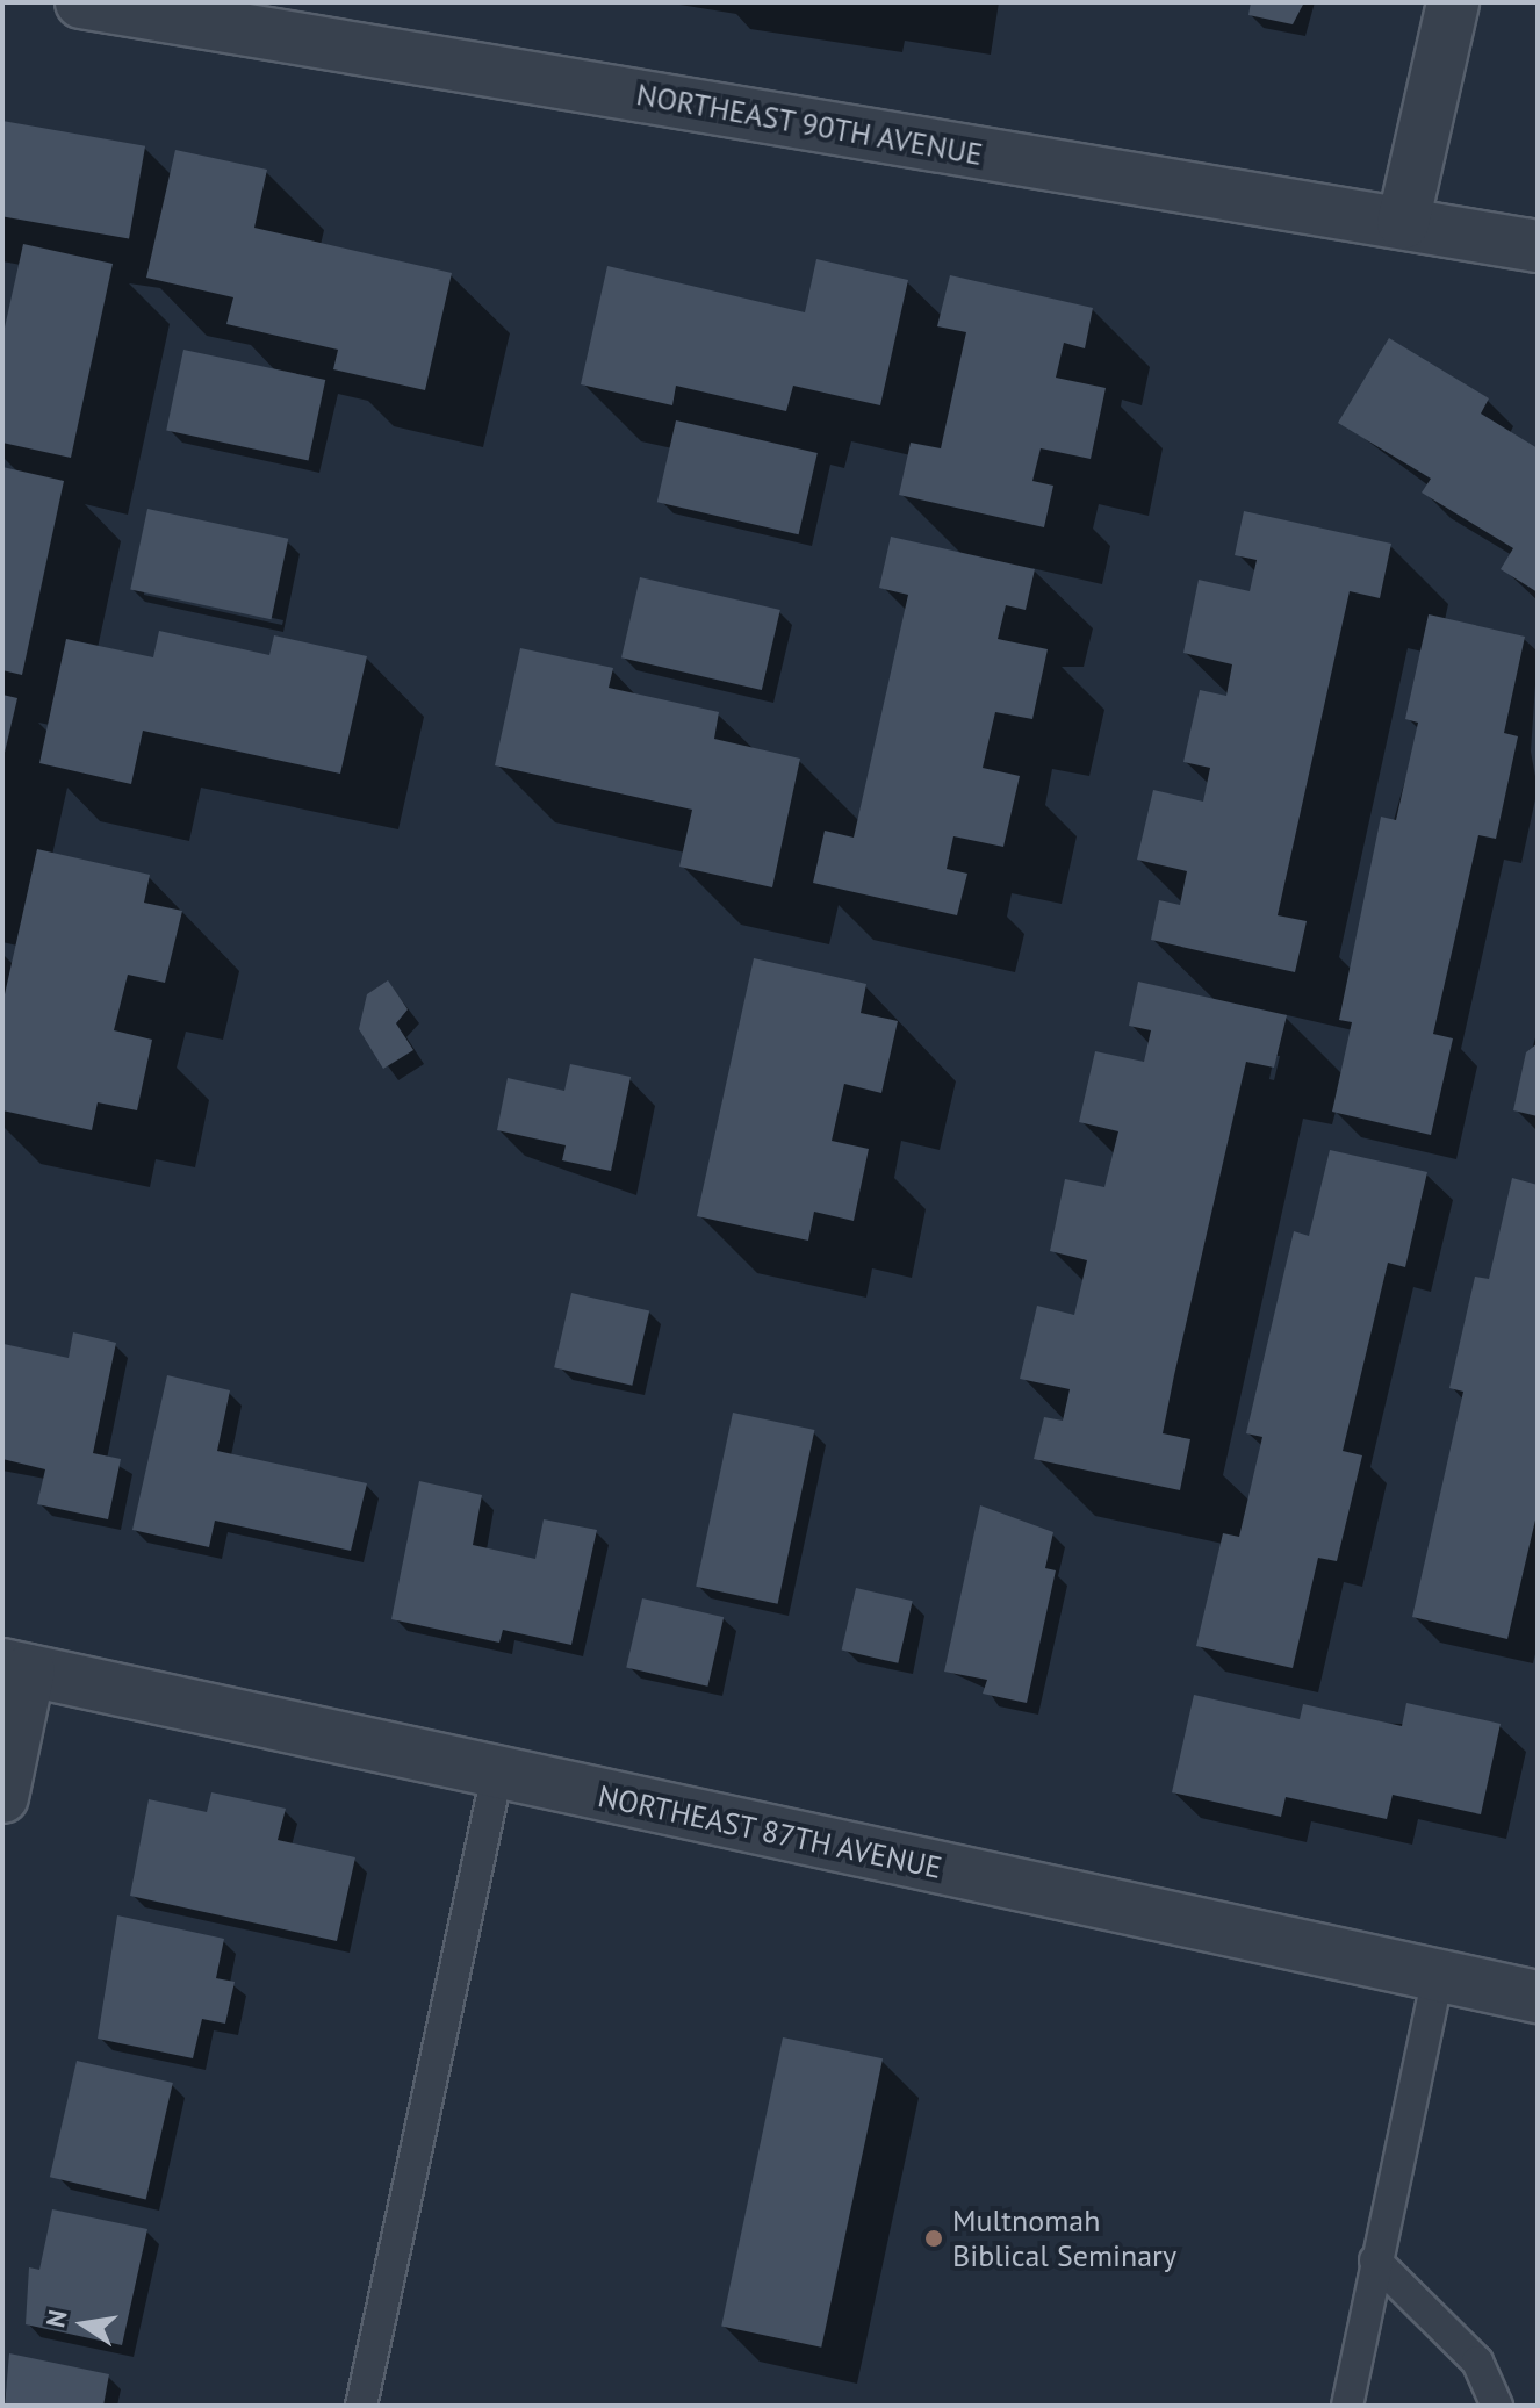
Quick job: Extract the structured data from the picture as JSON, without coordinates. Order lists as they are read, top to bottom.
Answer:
{
  "streets": {
    "street": ["NORTHEAST 90TH AVENUE", "NORTHEAST 87TH AVENUE"]
  },
  "places": ["Multnomah Biblical Seminary"],
  "north": "left"
}
